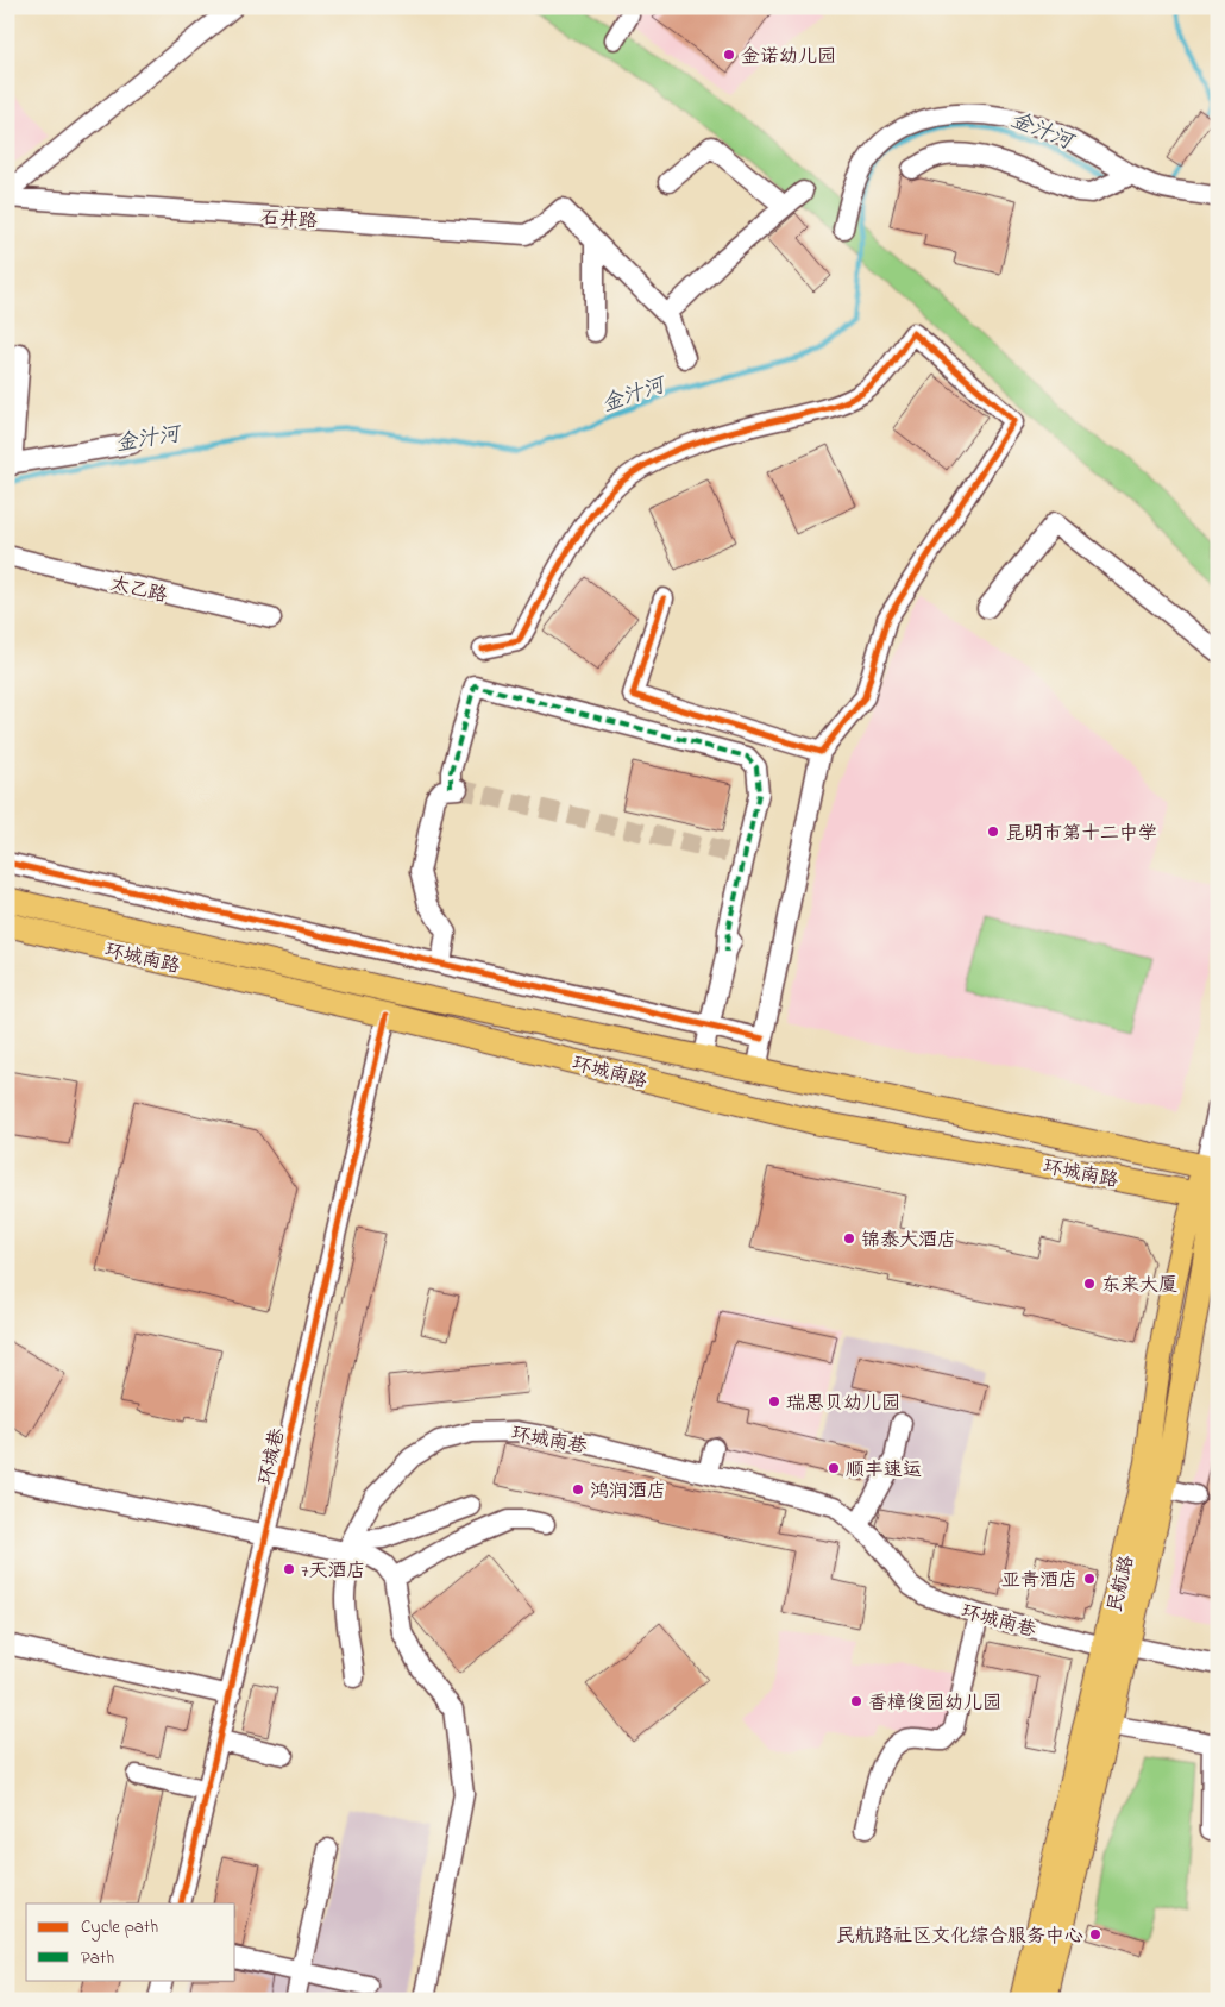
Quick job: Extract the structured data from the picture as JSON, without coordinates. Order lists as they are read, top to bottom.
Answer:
{
  "streets": {
    "main road": ["环城南路", "民航路"],
    "street": [
      "石井路",
      "太乙路",
      "环城南巷",
      "环城巷"
    ]
  },
  "crossings": [
    ["环城南路", "环城巷"],
    ["环城南路", "民航路"],
    ["环城南巷", "民航路"]
  ],
  "water": ["金汁河"],
  "places": [
    "金诺幼儿园",
    "昆明市第十二中学",
    "锦泰大酒店",
    "东来大厦",
    "瑞思贝幼儿园",
    "顺丰速运",
    "鸿润酒店",
    "7天酒店",
    "亚青酒店",
    "香樟俊园幼儿园",
    "民航路社区文化综合服务中心"
  ],
  "legend": ["Cycle path", "Path"]
}
